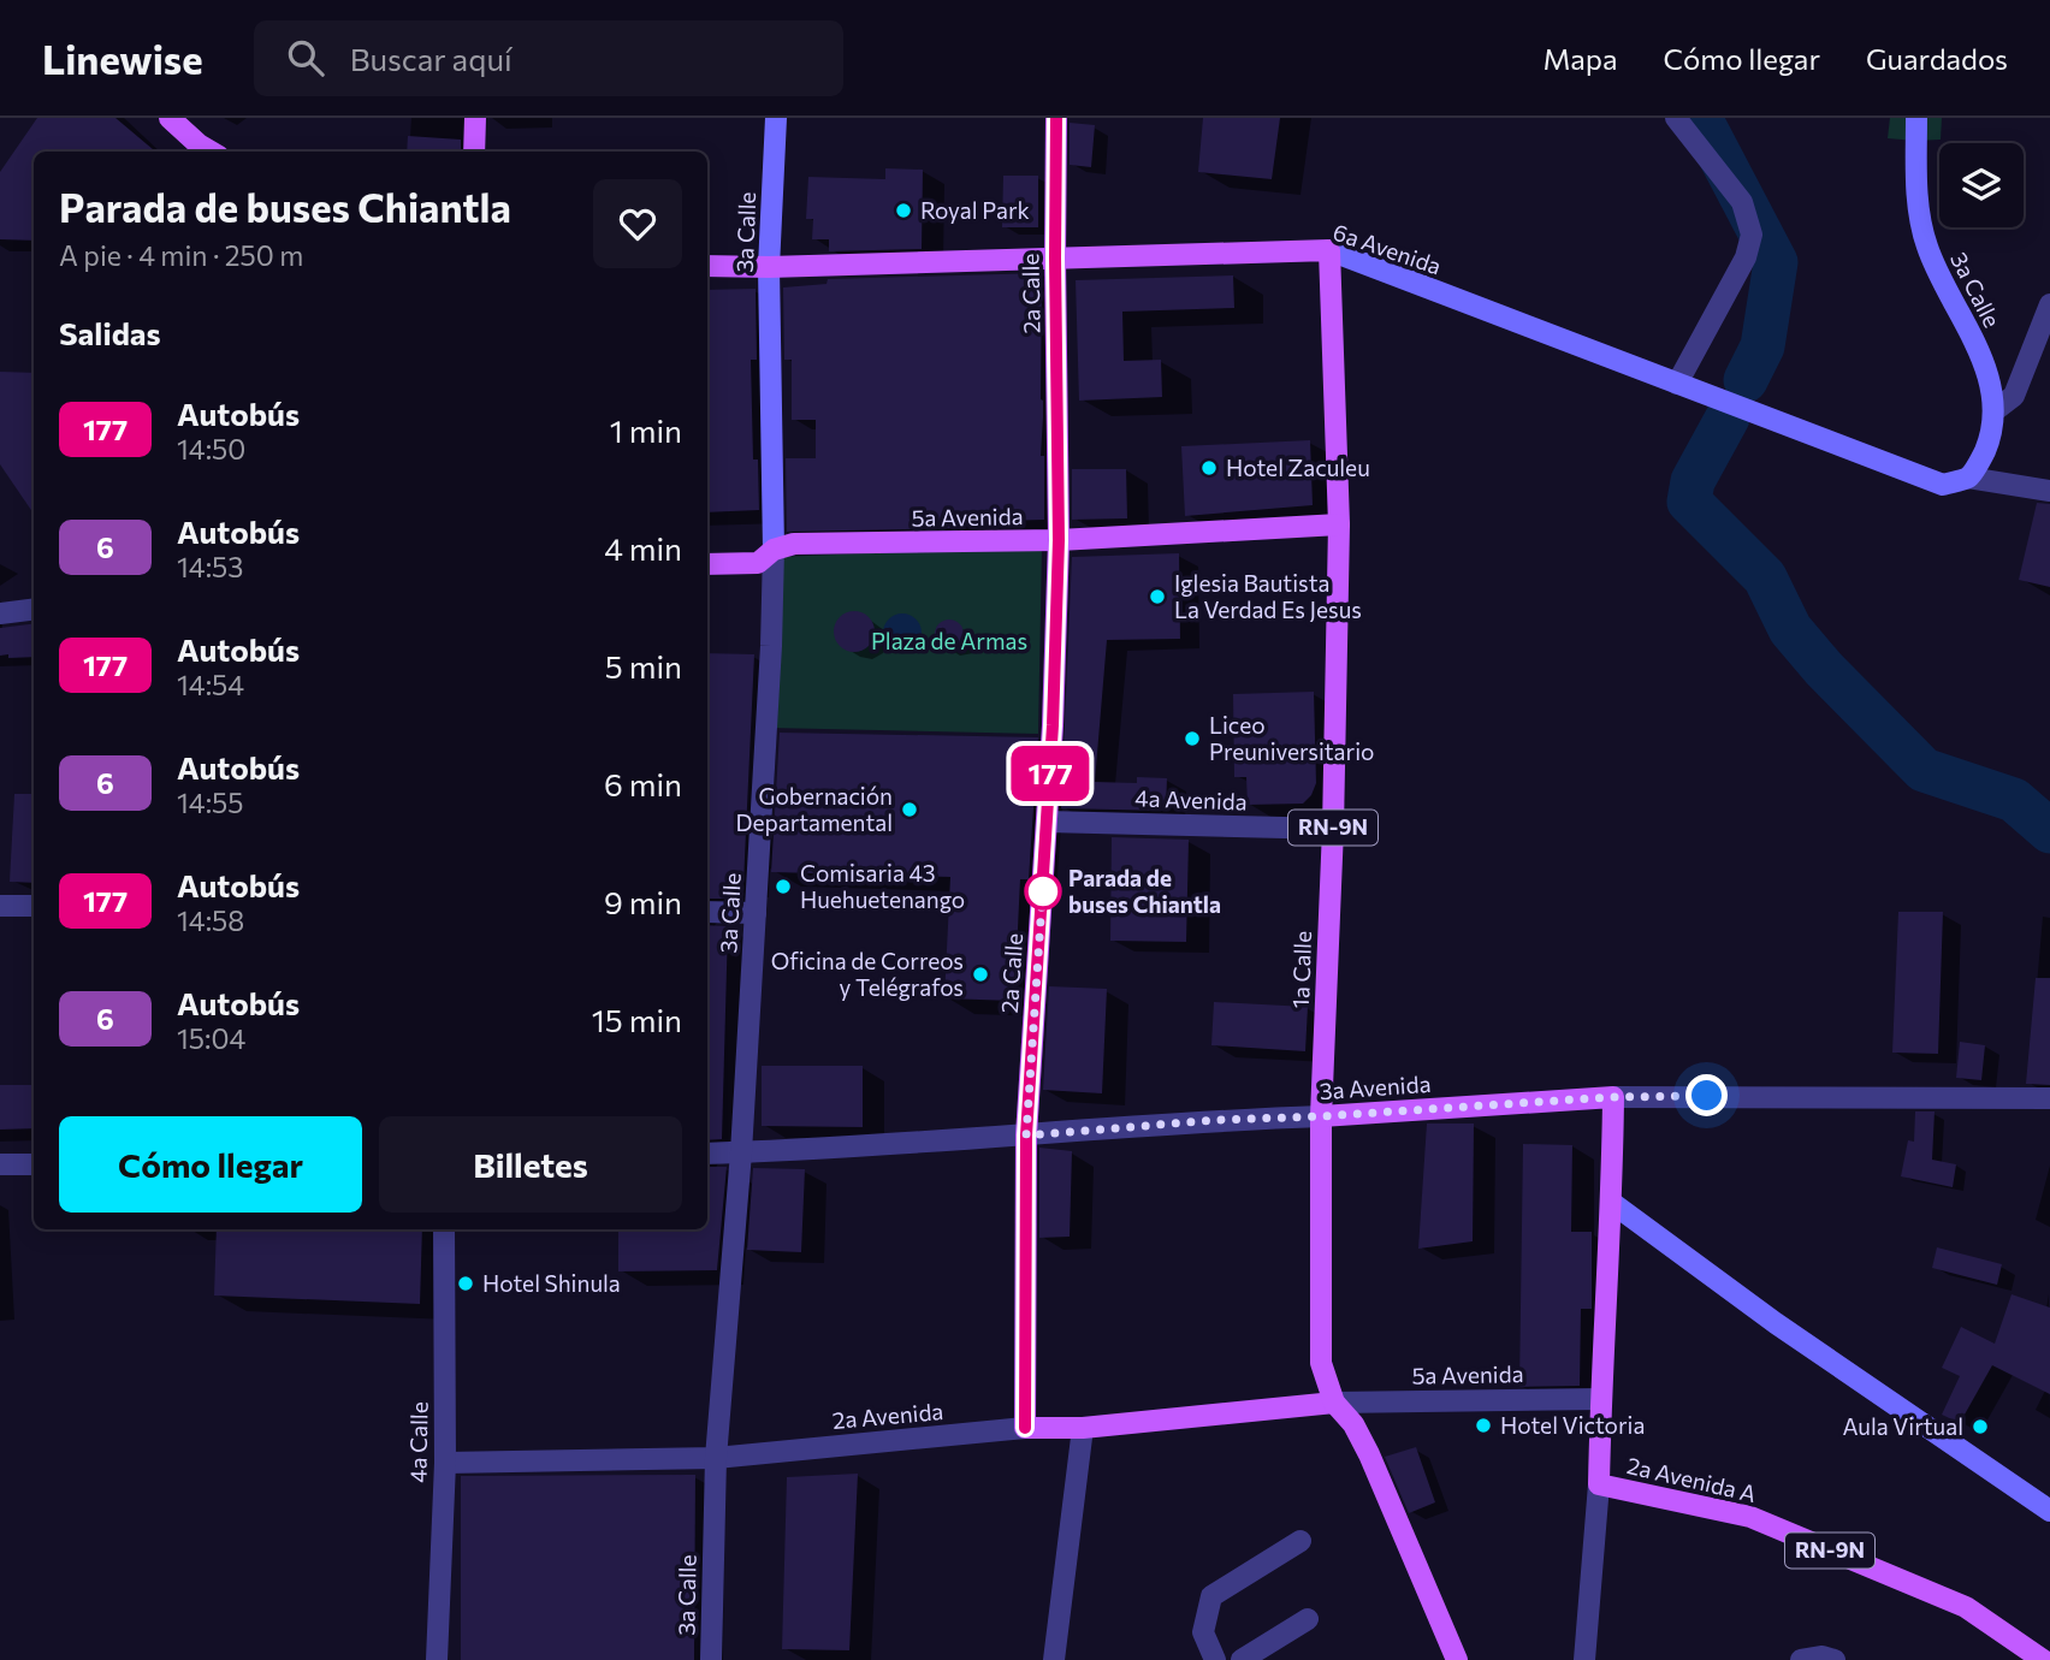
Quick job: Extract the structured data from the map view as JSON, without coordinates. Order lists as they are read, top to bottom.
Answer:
{
  "streets": {
    "main road": [
      "6a Avenida",
      "2a Calle",
      "5a Avenida",
      "RN-9N",
      "1a Calle",
      "3a Avenida",
      "2a Avenida",
      "2a Avenida A"
    ],
    "street": ["3a Calle", "4a Avenida", "4a Calle"]
  },
  "crossings": [
    ["3a Calle", "6a Avenida"],
    ["3a Calle", "5a Avenida"],
    ["3a Calle", "3a Avenida"],
    ["3a Calle", "2a Avenida"],
    ["6a Avenida", "2a Calle"],
    ["6a Avenida", "1a Calle"],
    ["2a Calle", "5a Avenida"],
    ["2a Calle", "4a Avenida"],
    ["2a Calle", "3a Avenida"],
    ["2a Calle", "2a Avenida"],
    ["5a Avenida", "1a Calle"],
    ["5a Avenida", "2a Avenida"],
    ["4a Avenida", "1a Calle"],
    ["1a Calle", "3a Avenida"],
    ["1a Calle", "2a Avenida"],
    ["2a Avenida", "4a Calle"]
  ],
  "parks": ["Plaza de Armas"],
  "places": [
    "Royal Park",
    "Hotel Zaculeu",
    "Iglesia Bautista La Verdad Es Jesus",
    "Liceo Preuniversitario",
    "Gobernación Departamental",
    "Comisaria 43 Huehuetenango",
    "Parada de buses Chiantla",
    "Oficina de Correos y Telégrafos",
    "Hotel Shinula",
    "Hotel Victoria",
    "Aula Virtual"
  ],
  "lines": ["bus line 177"],
  "page": {
    "header": "Linewise",
    "search": "Buscar aquí",
    "nav": ["Mapa", "Cómo llegar", "Guardados"],
    "on_map": "177",
    "heading": [
      ["Parada de buses Chiantla", "A pie · 4 min · 250 m"],
      "Salidas"
    ],
    "list": [
      {
        "mark": "177",
        "name": "Autobús",
        "note": "14:50",
        "value": "1 min"
      },
      {
        "mark": "6",
        "name": "Autobús",
        "note": "14:53",
        "value": "4 min"
      },
      {
        "mark": "177",
        "name": "Autobús",
        "note": "14:54",
        "value": "5 min"
      },
      {
        "mark": "6",
        "name": "Autobús",
        "note": "14:55",
        "value": "6 min"
      },
      {
        "mark": "177",
        "name": "Autobús",
        "note": "14:58",
        "value": "9 min"
      },
      {
        "mark": "6",
        "name": "Autobús",
        "note": "15:04",
        "value": "15 min"
      }
    ],
    "buttons": ["Cómo llegar", "Billetes"]
  }
}
